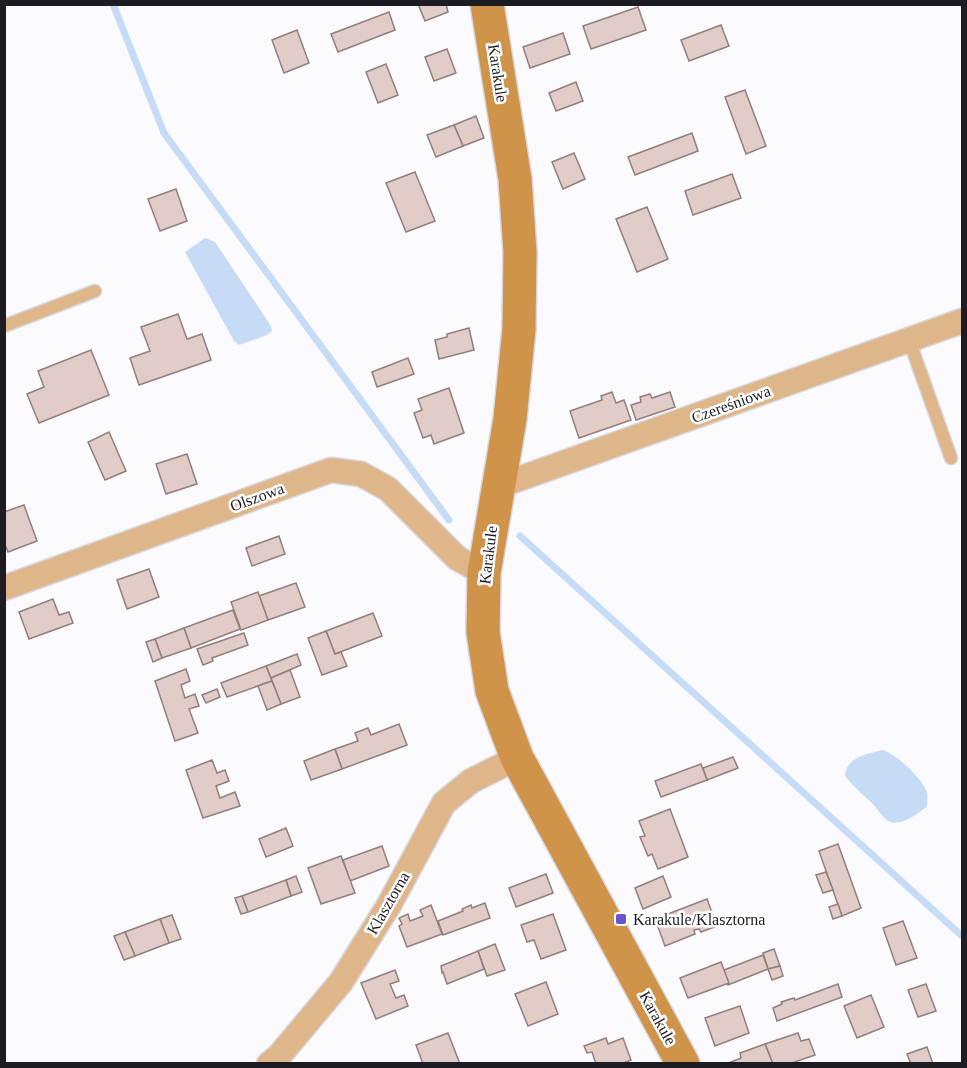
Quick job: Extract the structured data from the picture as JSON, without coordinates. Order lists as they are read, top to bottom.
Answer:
{
  "streets": {
    "street": [
      "Karakule",
      "Czereśniowa",
      "Olszowa",
      "Klasztorna"
    ]
  },
  "crossings": [
    ["Karakule", "Czereśniowa"],
    ["Karakule", "Olszowa"],
    ["Karakule", "Klasztorna"]
  ],
  "places": {
    "transit": ["Karakule/Klasztorna"]
  }
}
